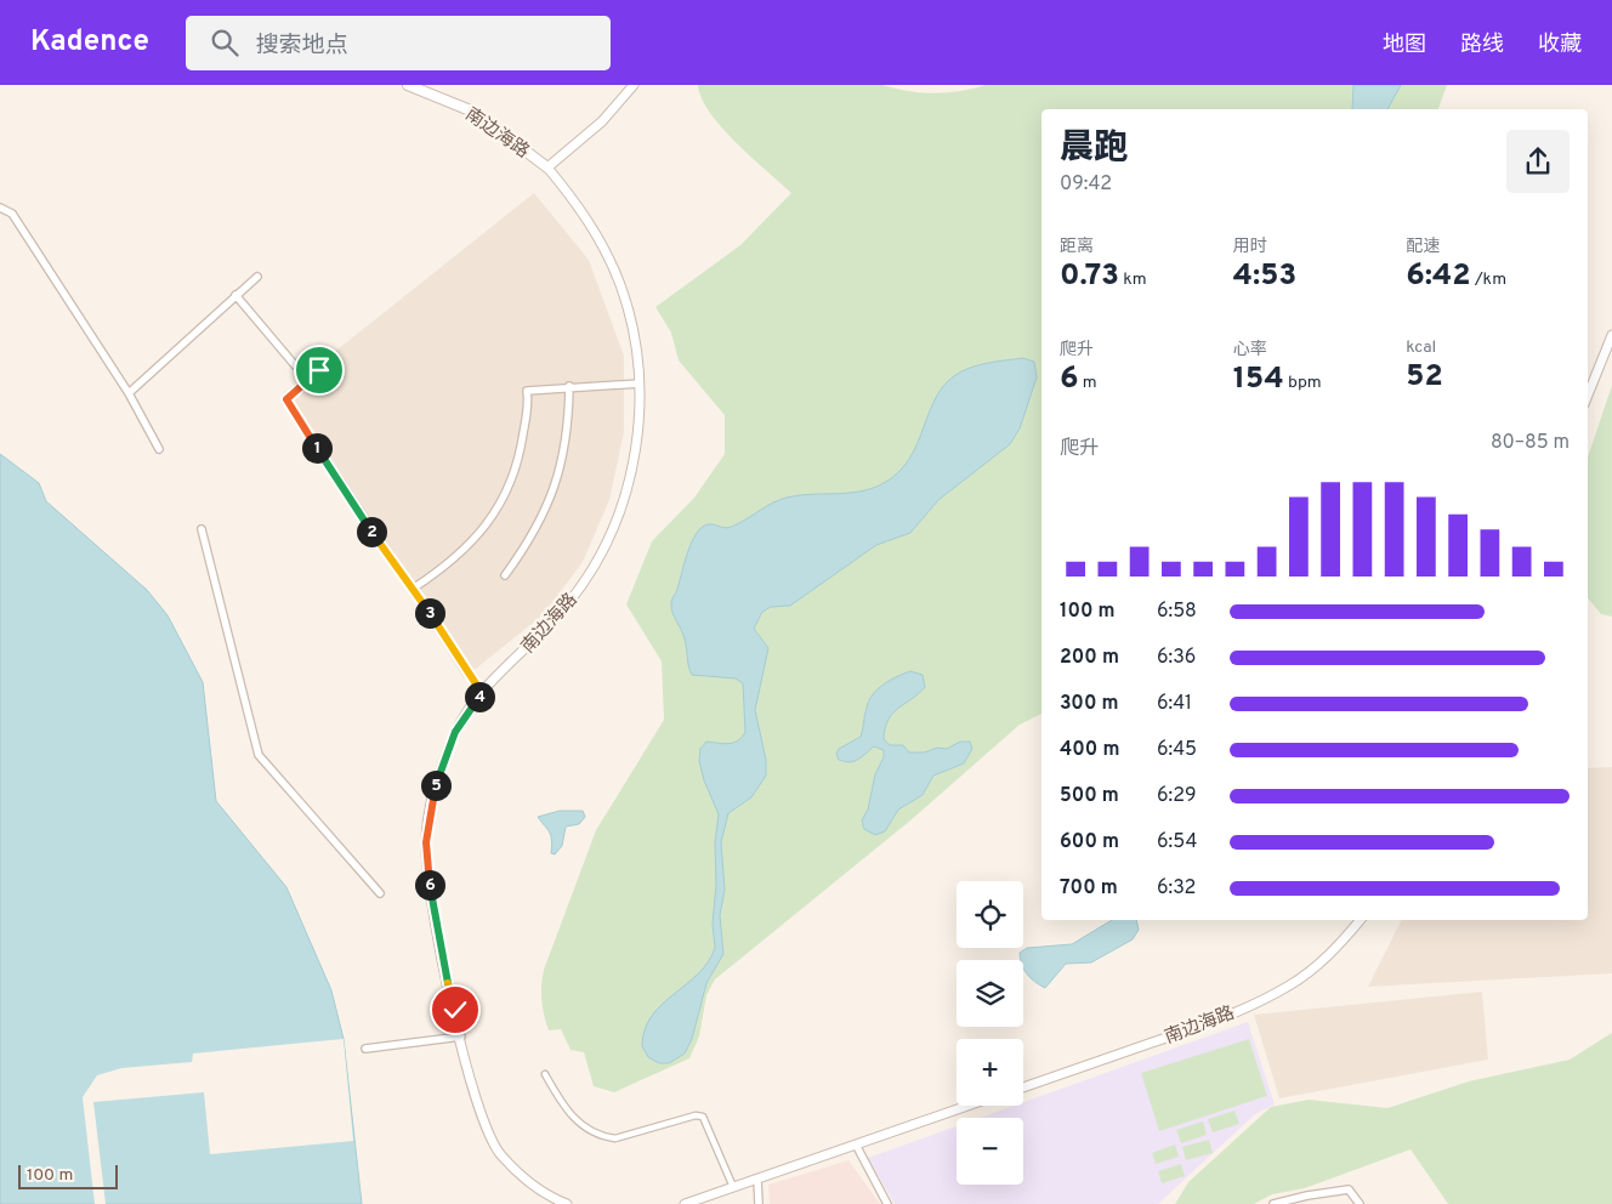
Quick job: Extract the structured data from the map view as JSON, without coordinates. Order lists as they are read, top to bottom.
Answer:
{
  "streets": {
    "main road": ["南边海路"]
  },
  "scale_bar": "100 m",
  "page": {
    "header": "Kadence",
    "search": "搜索地点",
    "nav": ["地图", "路线", "收藏"],
    "heading": ["晨跑", "09:42"],
    "stats": [
      ["距离", "0.73 km"],
      ["用时", "4:53"],
      ["配速", "6:42 /km"],
      ["爬升", "6 m"],
      ["心率", "154 bpm"],
      ["kcal", "52"]
    ],
    "chart": ["爬升", "80–85 m"],
    "pins": [
      "1",
      "2",
      "3",
      "4",
      "5",
      "6"
    ],
    "list": [
      {
        "name": "100 m",
        "note": "6:58"
      },
      {
        "name": "200 m",
        "note": "6:36"
      },
      {
        "name": "300 m",
        "note": "6:41"
      },
      {
        "name": "400 m",
        "note": "6:45"
      },
      {
        "name": "500 m",
        "note": "6:29"
      },
      {
        "name": "600 m",
        "note": "6:54"
      },
      {
        "name": "700 m",
        "note": "6:32"
      }
    ],
    "map_buttons": ["+", "−"],
    "scale": "100 m"
  }
}
